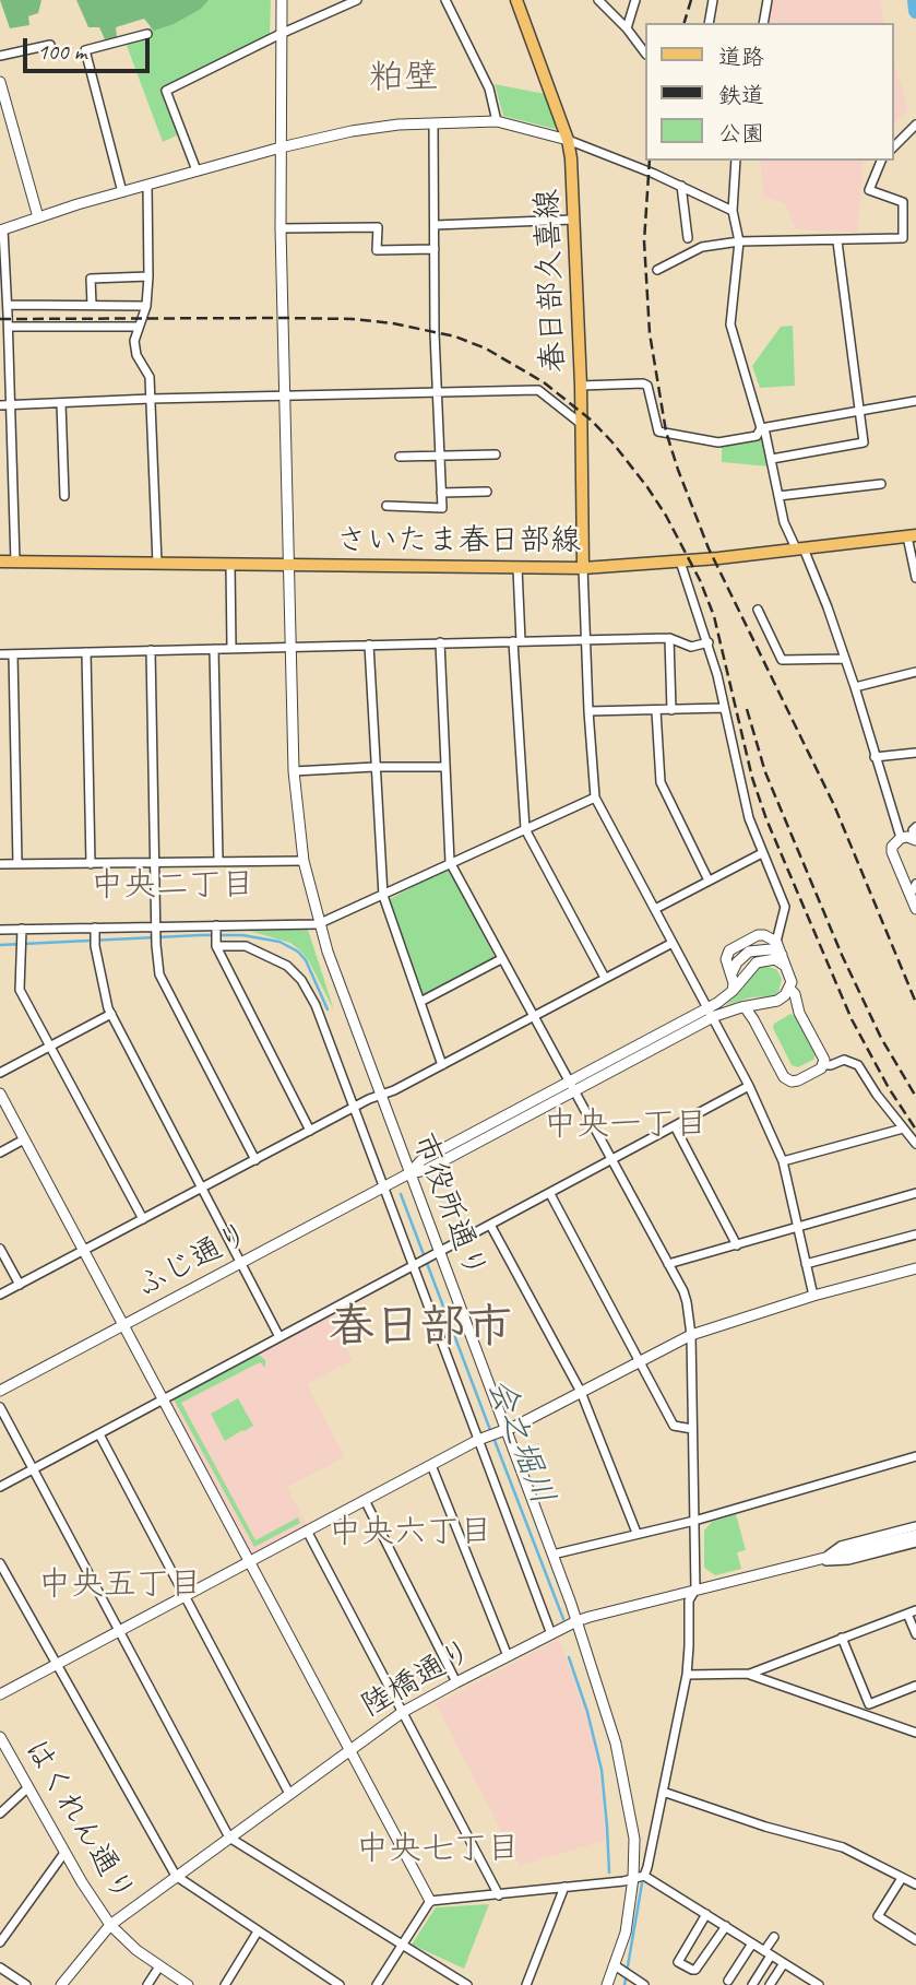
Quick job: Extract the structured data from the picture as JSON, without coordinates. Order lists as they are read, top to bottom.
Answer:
{
  "streets": {
    "main road": ["春日部久喜線", "さいたま春日部線"],
    "street": [
      "市役所通り",
      "ふじ通り",
      "陸橋通り",
      "はくれん通り"
    ]
  },
  "crossings": [
    ["春日部久喜線", "さいたま春日部線"],
    ["さいたま春日部線", "市役所通り"],
    ["市役所通り", "ふじ通り"],
    ["市役所通り", "陸橋通り"],
    ["陸橋通り", "はくれん通り"]
  ],
  "districts": [
    "粕壁",
    "中央二丁目",
    "中央一丁目",
    "春日部市",
    "中央六丁目",
    "中央五丁目",
    "中央七丁目"
  ],
  "water": ["会之堀川"],
  "legend": ["道路", "鉄道", "公園"],
  "scale_bar": "100 m"
}
